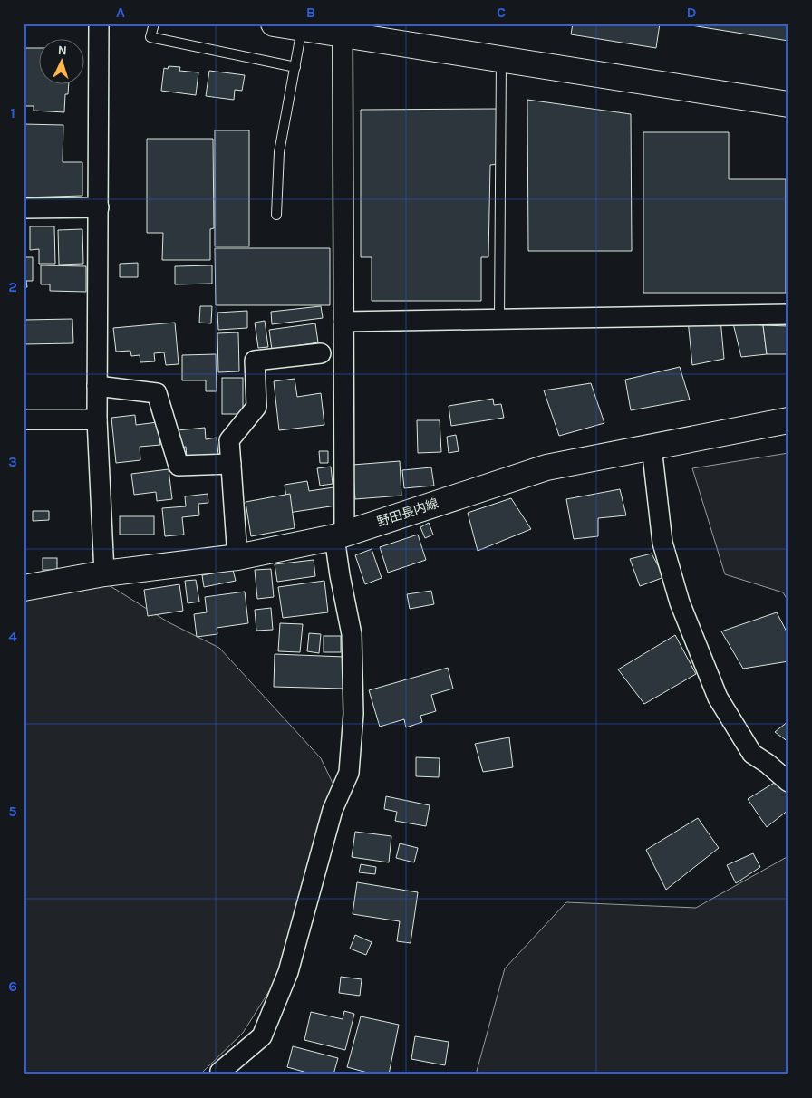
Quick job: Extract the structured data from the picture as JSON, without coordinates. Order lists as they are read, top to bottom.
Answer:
{
  "streets": {
    "main road": ["野田長内線"]
  },
  "north": "top",
  "grid": {
    "columns": [
      "A",
      "B",
      "C",
      "D"
    ],
    "rows": [
      "1",
      "2",
      "3",
      "4",
      "5",
      "6"
    ]
  }
}
